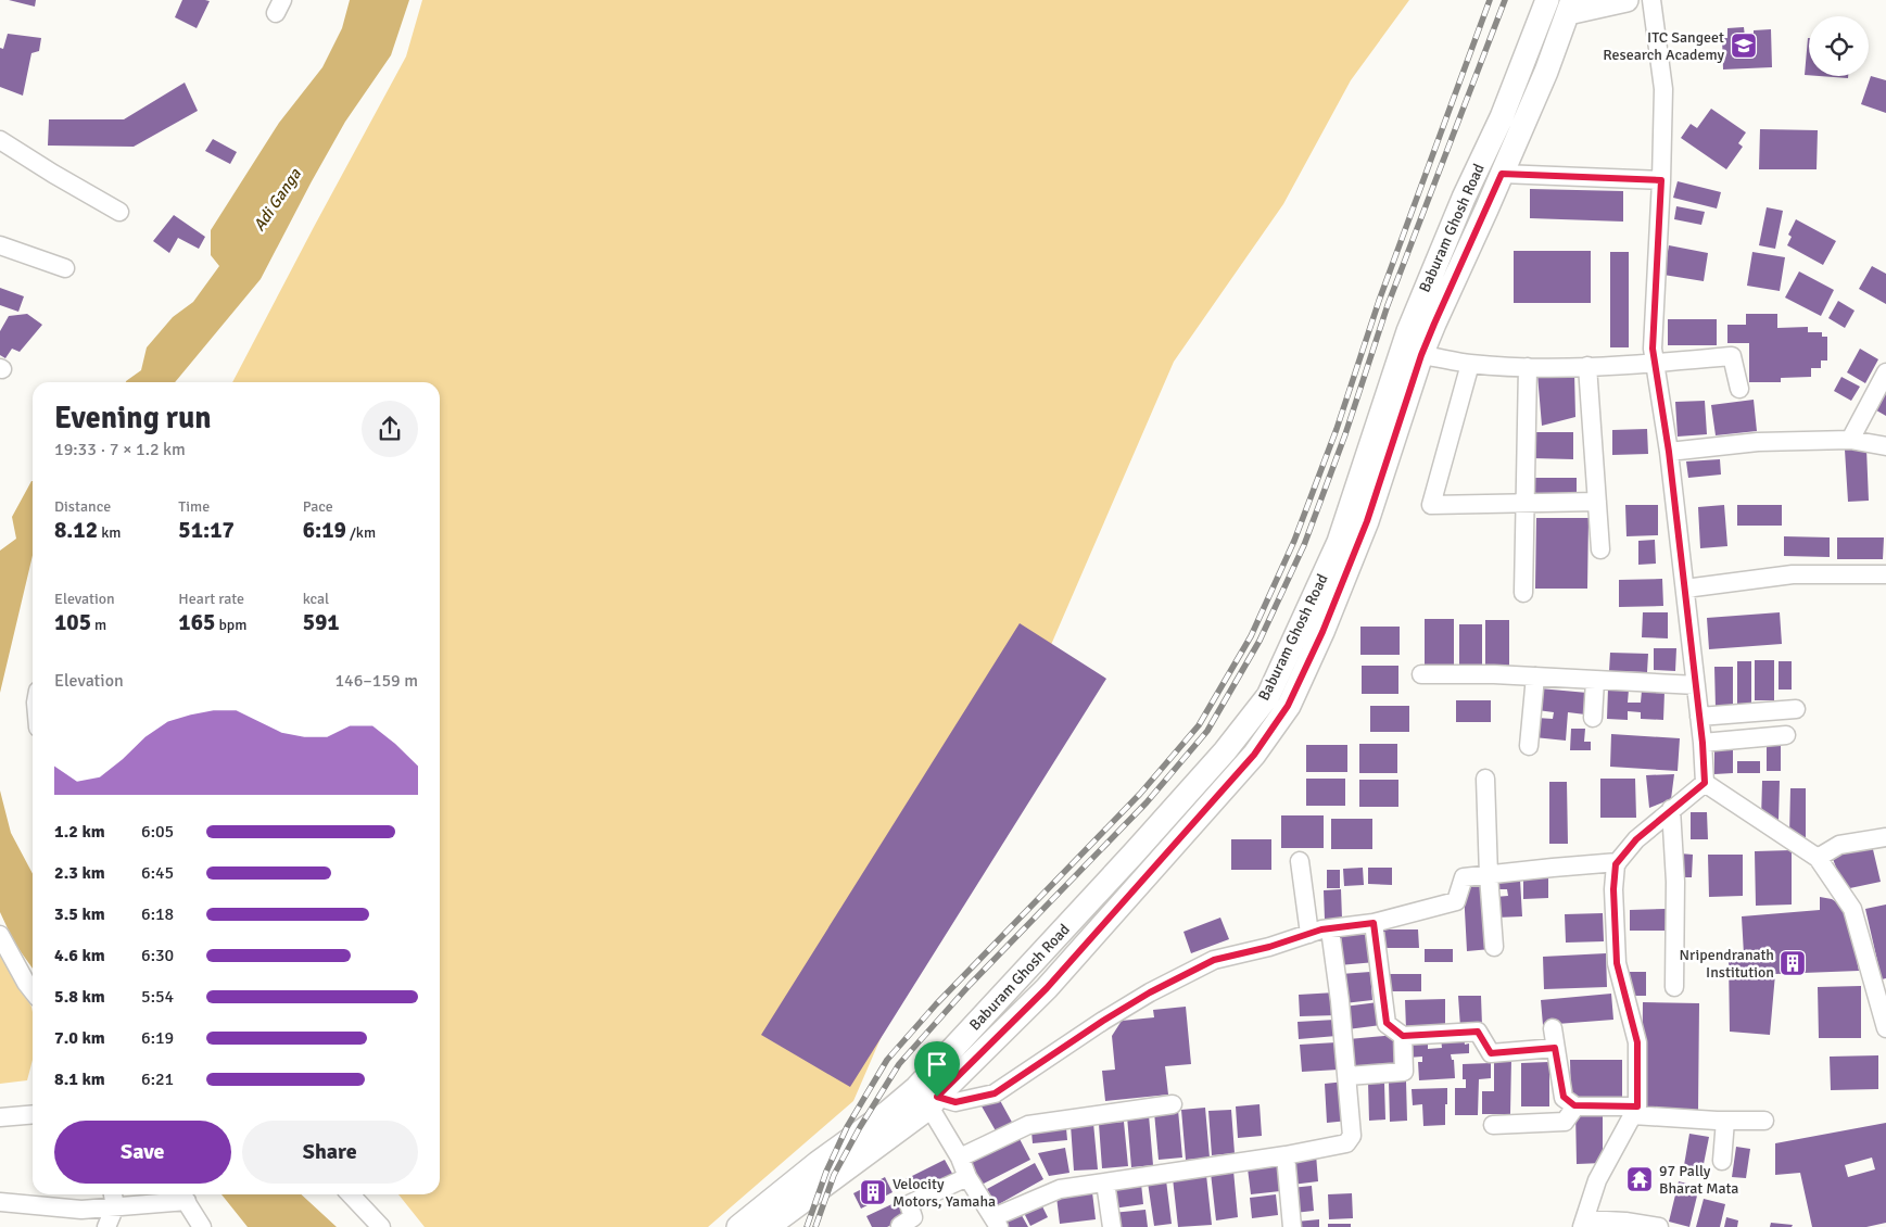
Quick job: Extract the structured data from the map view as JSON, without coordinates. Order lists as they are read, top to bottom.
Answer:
{
  "streets": {
    "main road": ["Baburam Ghosh Road"]
  },
  "water": ["Adi Ganga"],
  "places": {
    "school or university": ["ITC Sangeet Research Academy"],
    "building": ["Nripendranath Institution", "Velocity Motors, Yamaha"],
    "temple": ["97 Pally Bharat Mata"]
  },
  "page": {
    "heading": ["Evening run", "19:33 · 7 × 1.2 km"],
    "stats": [
      ["Distance", "8.12 km"],
      ["Time", "51:17"],
      ["Pace", "6:19 /km"],
      ["Elevation", "105 m"],
      ["Heart rate", "165 bpm"],
      ["kcal", "591"]
    ],
    "chart": ["Elevation", "146–159 m"],
    "list": [
      {
        "name": "1.2 km",
        "note": "6:05"
      },
      {
        "name": "2.3 km",
        "note": "6:45"
      },
      {
        "name": "3.5 km",
        "note": "6:18"
      },
      {
        "name": "4.6 km",
        "note": "6:30"
      },
      {
        "name": "5.8 km",
        "note": "5:54"
      },
      {
        "name": "7.0 km",
        "note": "6:19"
      },
      {
        "name": "8.1 km",
        "note": "6:21"
      }
    ],
    "buttons": ["Save", "Share"]
  }
}
